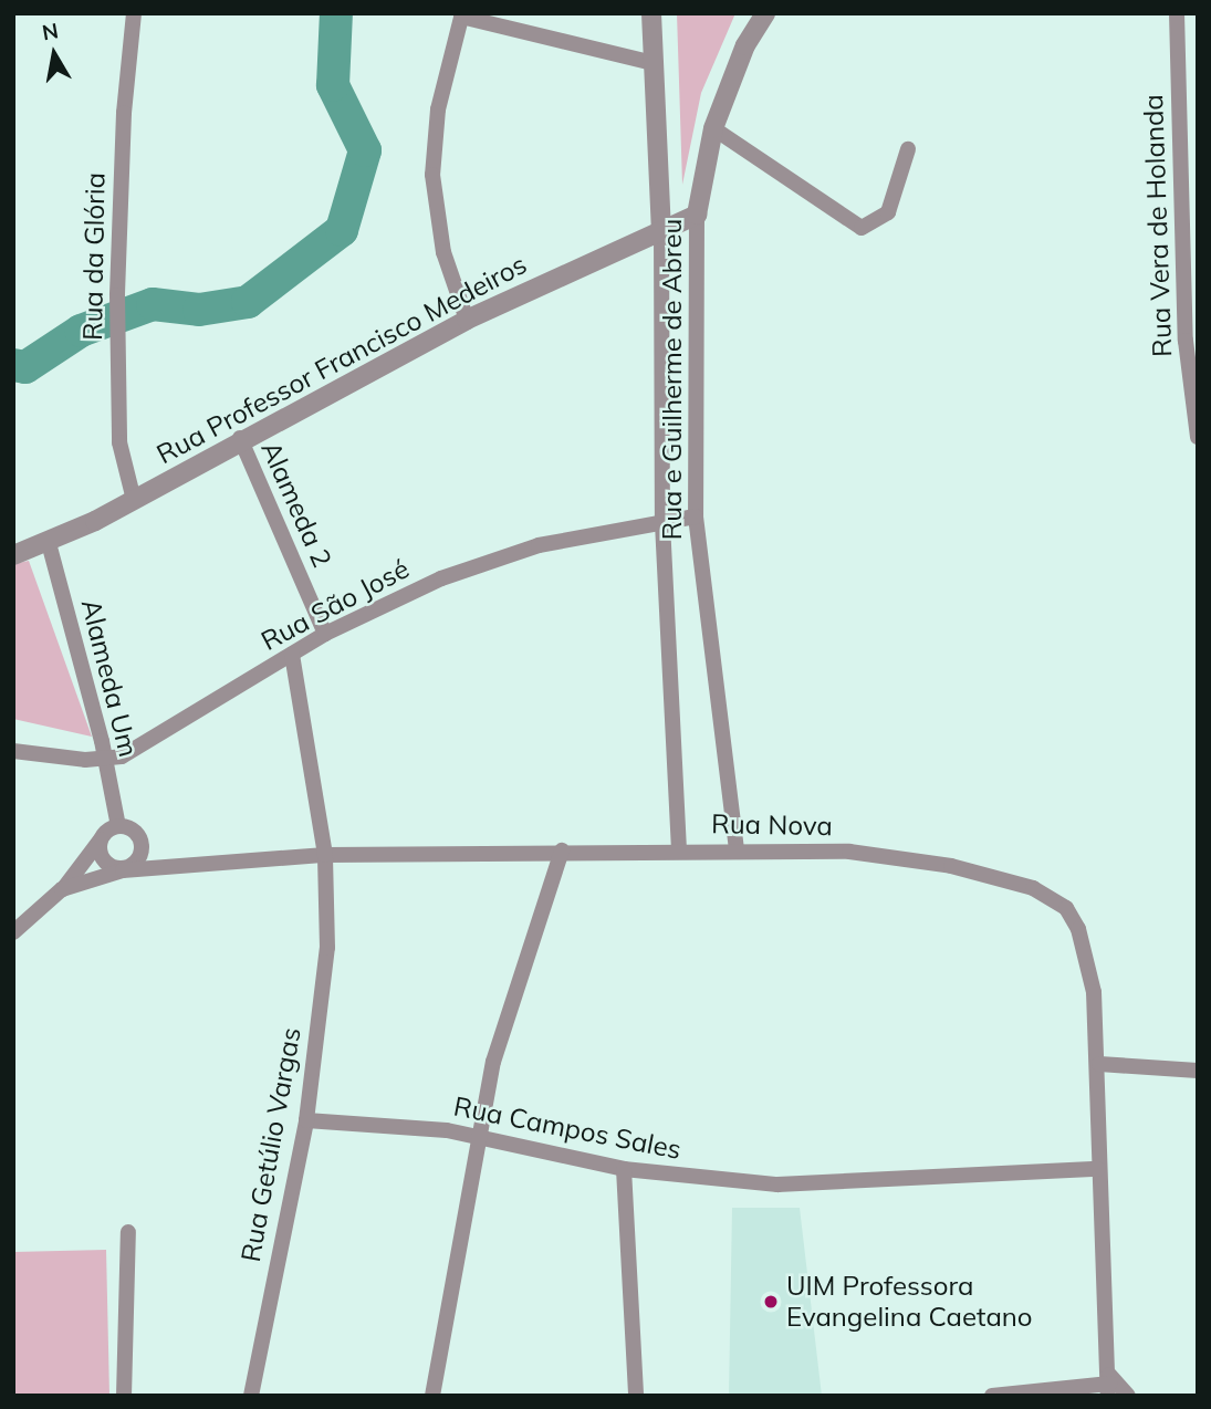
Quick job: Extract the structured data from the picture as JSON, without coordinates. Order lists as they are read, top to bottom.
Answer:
{
  "streets": {
    "street": [
      "Rua Vera de Holanda",
      "Rua da Glória",
      "Rua Professor Francisco Medeiros",
      "Rua e Guilherme de Abreu",
      "Alameda 2",
      "Rua São José",
      "Alameda Um",
      "Rua Nova",
      "Rua Campos Sales",
      "Rua Getúlio Vargas"
    ]
  },
  "crossings": [
    ["Rua da Glória", "Rua Professor Francisco Medeiros"],
    ["Rua Professor Francisco Medeiros", "Rua e Guilherme de Abreu"],
    ["Rua Professor Francisco Medeiros", "Alameda 2"],
    ["Rua Professor Francisco Medeiros", "Alameda Um"],
    ["Rua e Guilherme de Abreu", "Rua São José"],
    ["Rua e Guilherme de Abreu", "Rua Nova"],
    ["Alameda 2", "Rua São José"],
    ["Rua São José", "Alameda Um"],
    ["Alameda Um", "Rua Nova"],
    ["Rua Nova", "Rua Campos Sales"],
    ["Rua Nova", "Rua Getúlio Vargas"],
    ["Rua Campos Sales", "Rua Getúlio Vargas"]
  ],
  "places": ["UIM Professora Evangelina Caetano"],
  "north": "top"
}
